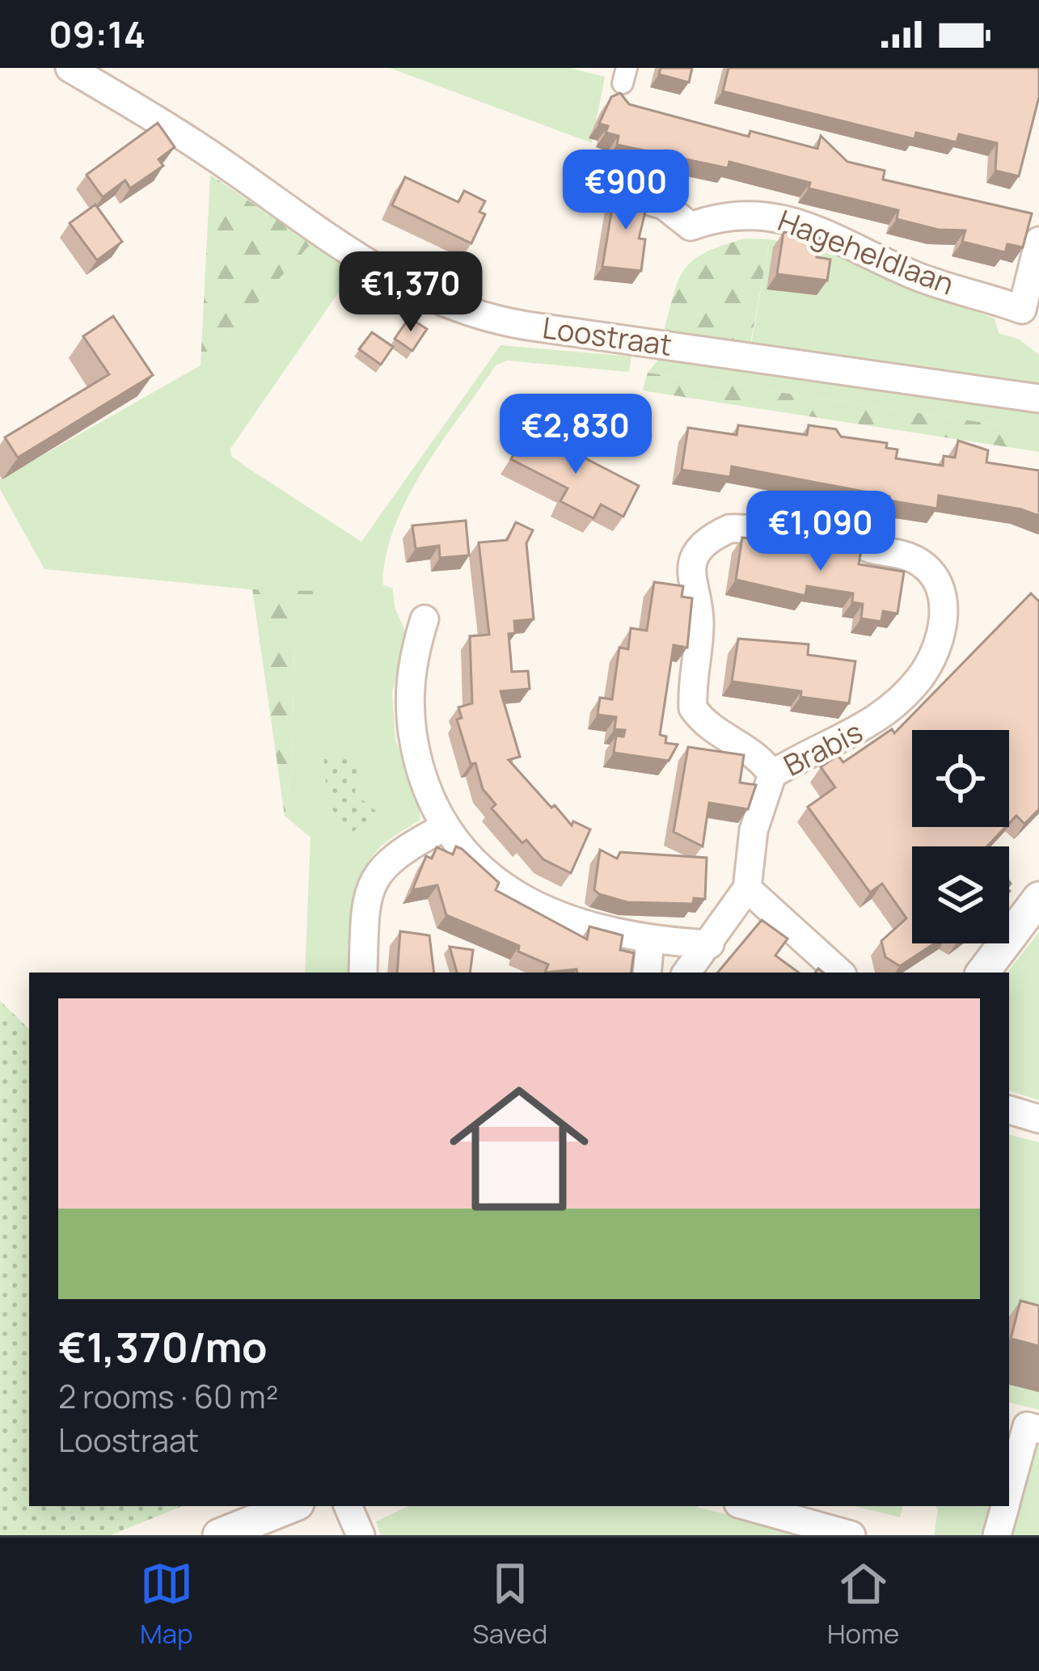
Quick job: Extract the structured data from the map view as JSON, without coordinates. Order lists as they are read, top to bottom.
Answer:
{
  "streets": {
    "street": ["Hageheldlaan", "Loostraat", "Brabis"]
  },
  "page": {
    "status": "09:14",
    "price": [
      "€900",
      "€1,370",
      "€2,830",
      "€1,090"
    ],
    "list": [
      {
        "name": "€1,370/mo",
        "note": "2 rooms · 60 m² · Loostraat"
      }
    ],
    "tabs": ["Map", "Saved", "Home"]
  }
}
